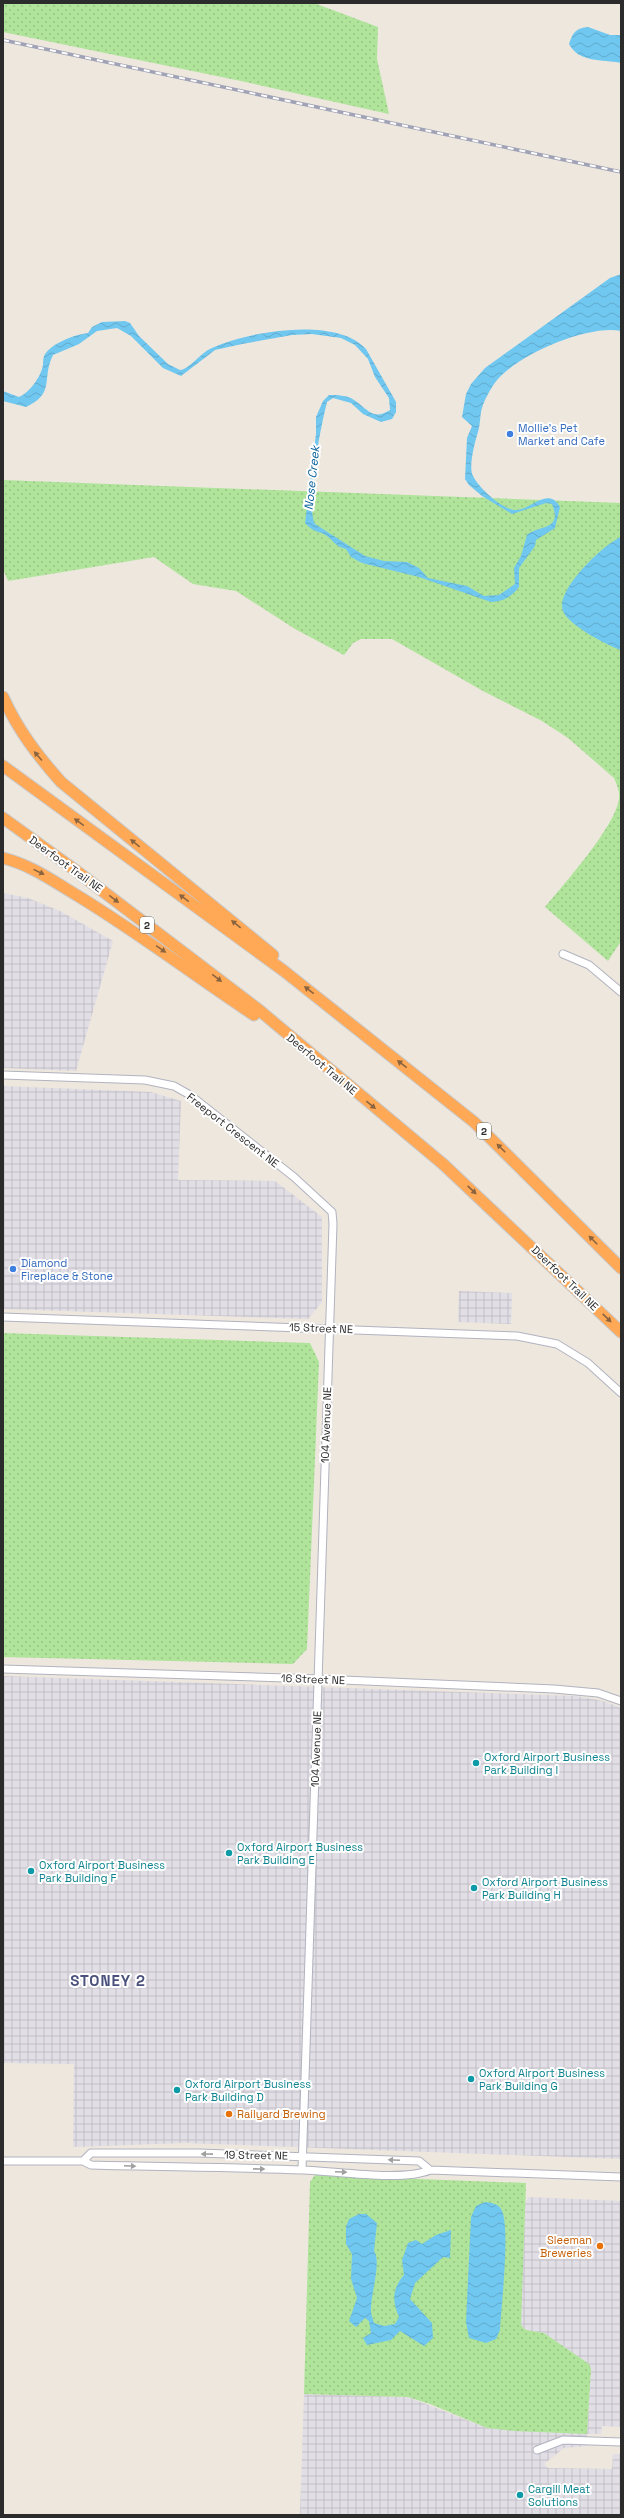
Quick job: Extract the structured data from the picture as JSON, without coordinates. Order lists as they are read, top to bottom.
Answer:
{
  "streets": {
    "highway": ["Deerfoot Trail NE", "2"],
    "street": [
      "Freeport Crescent NE",
      "15 Street NE",
      "104 Avenue NE",
      "16 Street NE",
      "19 Street NE"
    ]
  },
  "crossings": [
    ["Freeport Crescent NE", "15 Street NE"],
    ["Freeport Crescent NE", "104 Avenue NE"],
    ["15 Street NE", "104 Avenue NE"],
    ["104 Avenue NE", "16 Street NE"],
    ["104 Avenue NE", "19 Street NE"]
  ],
  "districts": ["STONEY 2"],
  "water": ["Nose Creek"],
  "places": [
    "Mollie's Pet Market and Cafe",
    "Diamond Fireplace & Stone",
    "Oxford Airport Business Park Building I",
    "Oxford Airport Business Park Building E",
    "Oxford Airport Business Park Building F",
    "Oxford Airport Business Park Building H",
    "Oxford Airport Business Park Building G",
    "Oxford Airport Business Park Building D",
    "Railyard Brewing",
    "Sleeman Breweries",
    "Cargill Meat Solutions"
  ]
}
